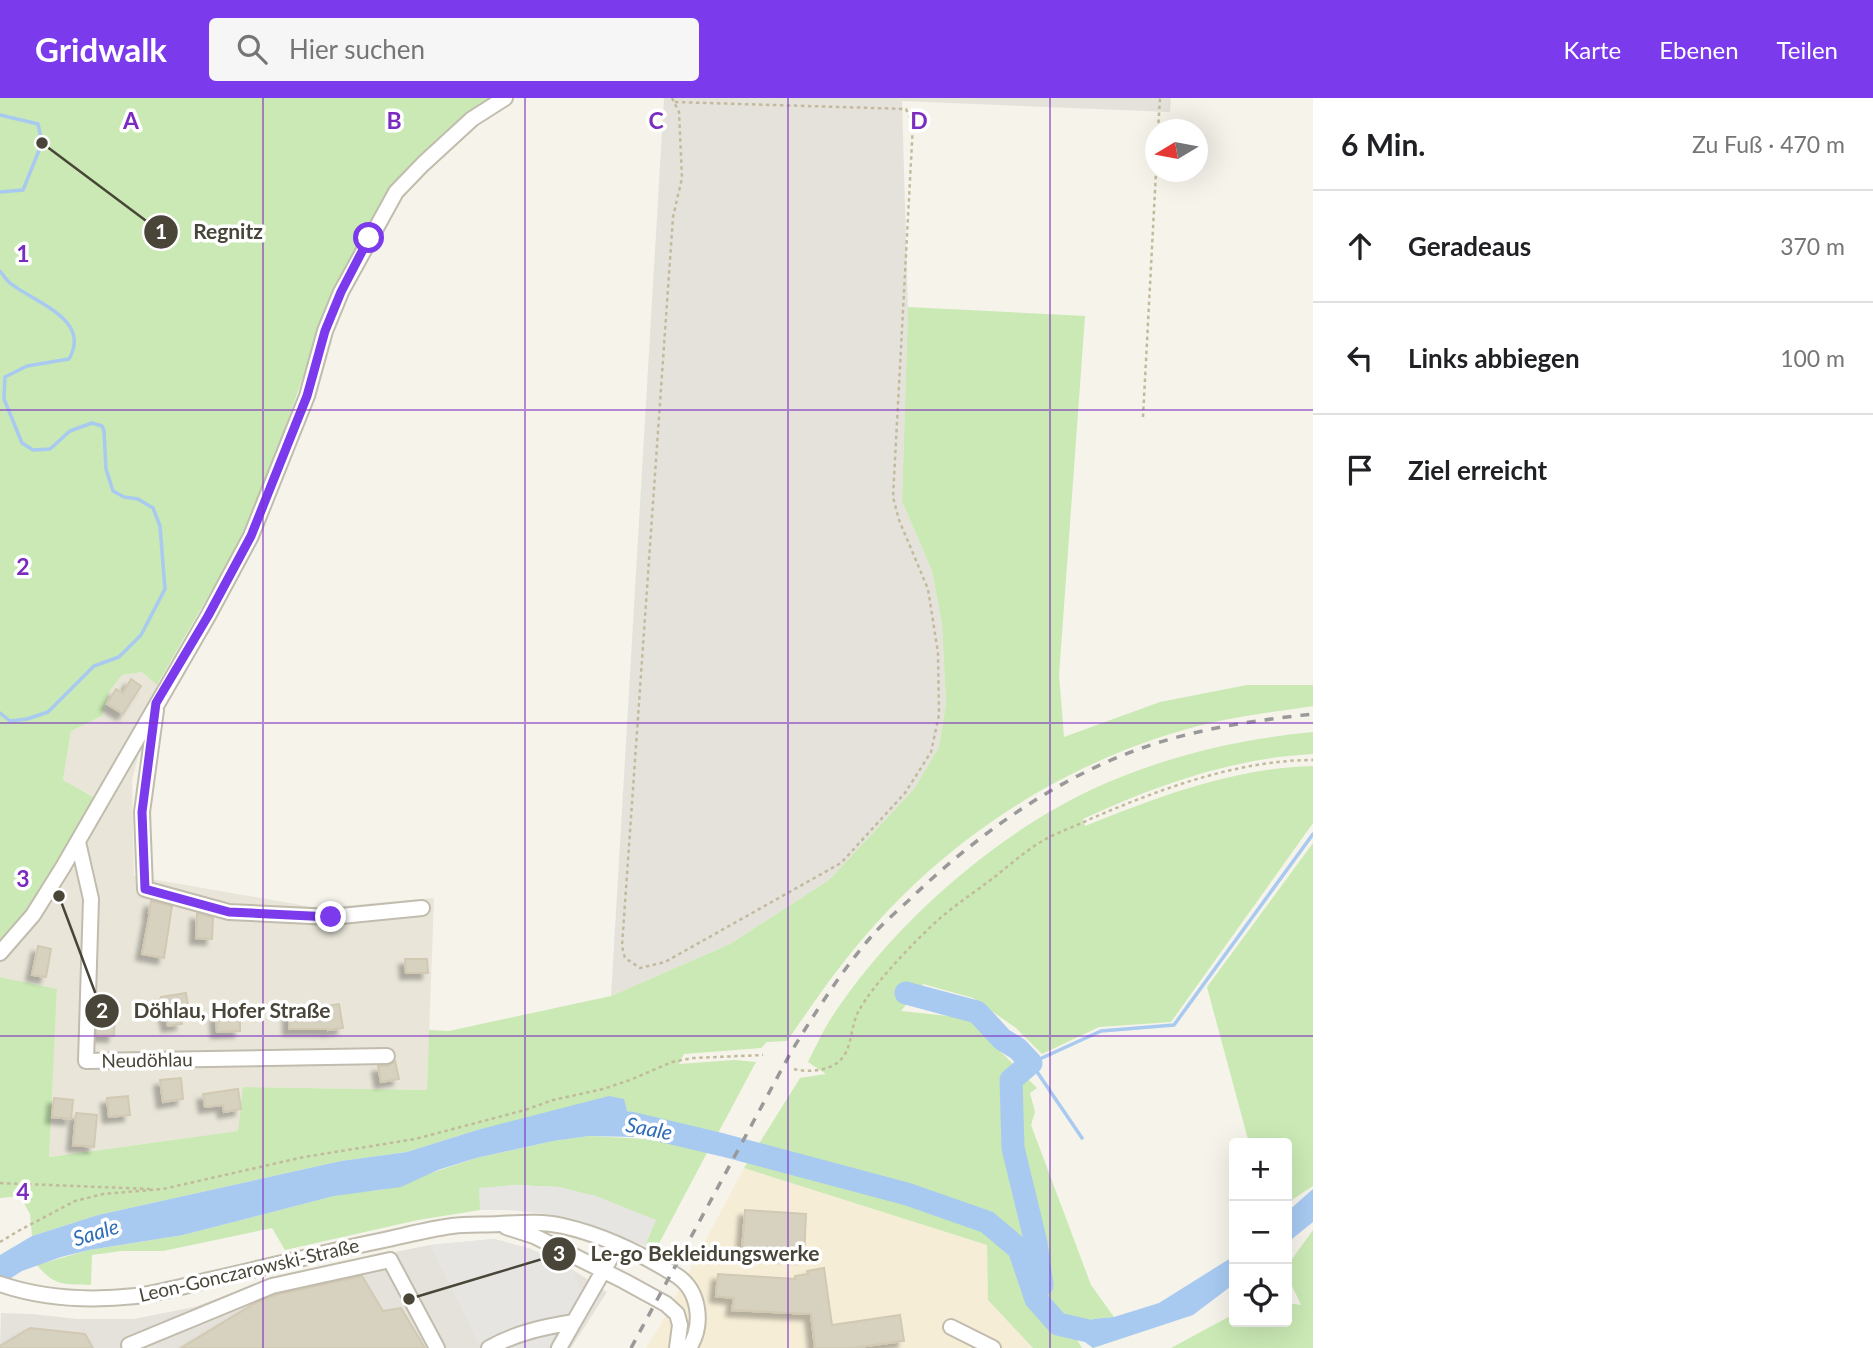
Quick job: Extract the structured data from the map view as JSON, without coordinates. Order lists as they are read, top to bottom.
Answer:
{
  "streets": {
    "street": ["Neudöhlau", "Leon-Gonczarowski-Straße"]
  },
  "water": ["Saale"],
  "places": ["Regnitz", "Döhlau, Hofer Straße", "Le-go Bekleidungswerke"],
  "north": "left",
  "page": {
    "header": "Gridwalk",
    "search": "Hier suchen",
    "nav": ["Karte", "Ebenen", "Teilen"],
    "heading": ["6 Min.", "Zu Fuß · 470 m"],
    "list": [
      ["Geradeaus", "370 m"],
      ["Links abbiegen", "100 m"],
      "Ziel erreicht"
    ],
    "map_buttons": ["+", "−"]
  },
  "grid": {
    "columns": [
      "A",
      "B",
      "C",
      "D"
    ],
    "rows": [
      "1",
      "2",
      "3",
      "4"
    ]
  }
}
